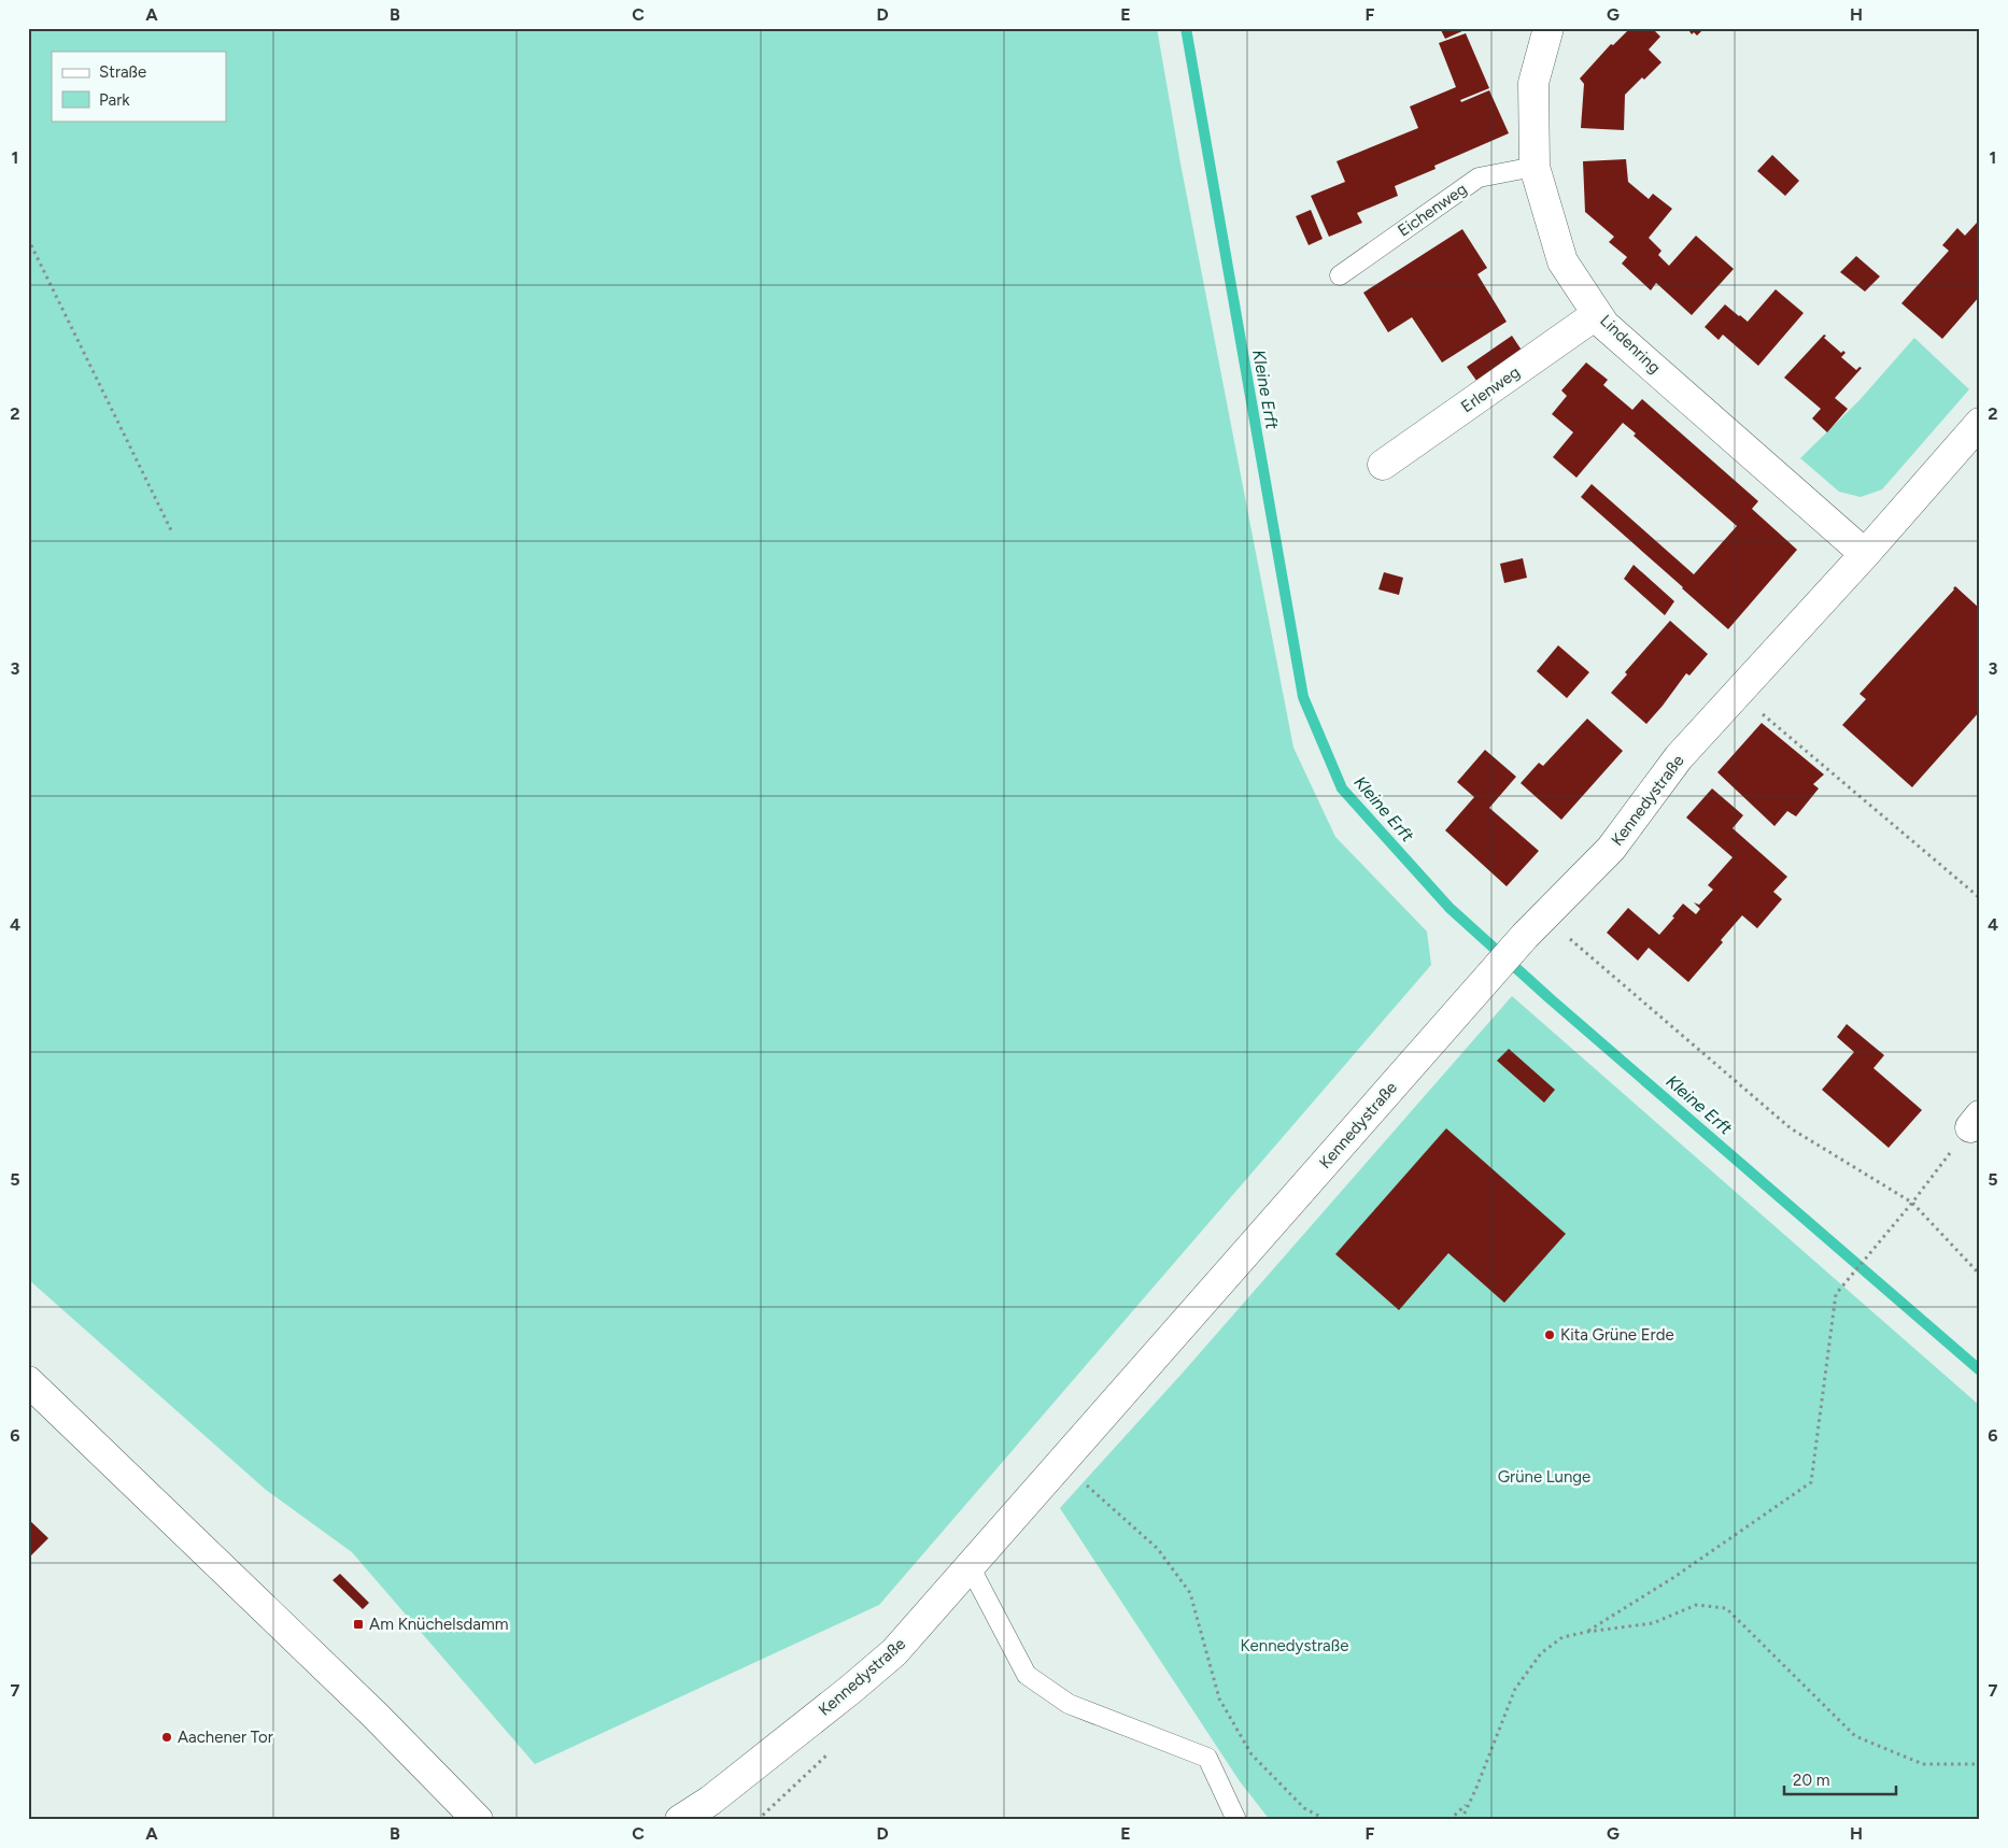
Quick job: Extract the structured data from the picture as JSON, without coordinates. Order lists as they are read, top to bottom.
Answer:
{
  "streets": {
    "street": ["Lindenring", "Erlenweg", "Kennedystraße"],
    "lane": ["Eichenweg"]
  },
  "crossings": [
    ["Eichenweg", "Lindenring"],
    ["Lindenring", "Erlenweg"],
    ["Lindenring", "Kennedystraße"]
  ],
  "water": ["Kleine Erft"],
  "parks": ["Grüne Lunge", "Kennedystraße"],
  "places": {
    "other": ["Kita Grüne Erde", "Aachener Tor"],
    "transit": ["Am Knüchelsdamm"]
  },
  "legend": ["Straße", "Park"],
  "scale_bar": "20 m",
  "grid": {
    "columns": [
      "A",
      "B",
      "C",
      "D",
      "E",
      "F",
      "G",
      "H"
    ],
    "rows": [
      "1",
      "2",
      "3",
      "4",
      "5",
      "6",
      "7"
    ]
  }
}
